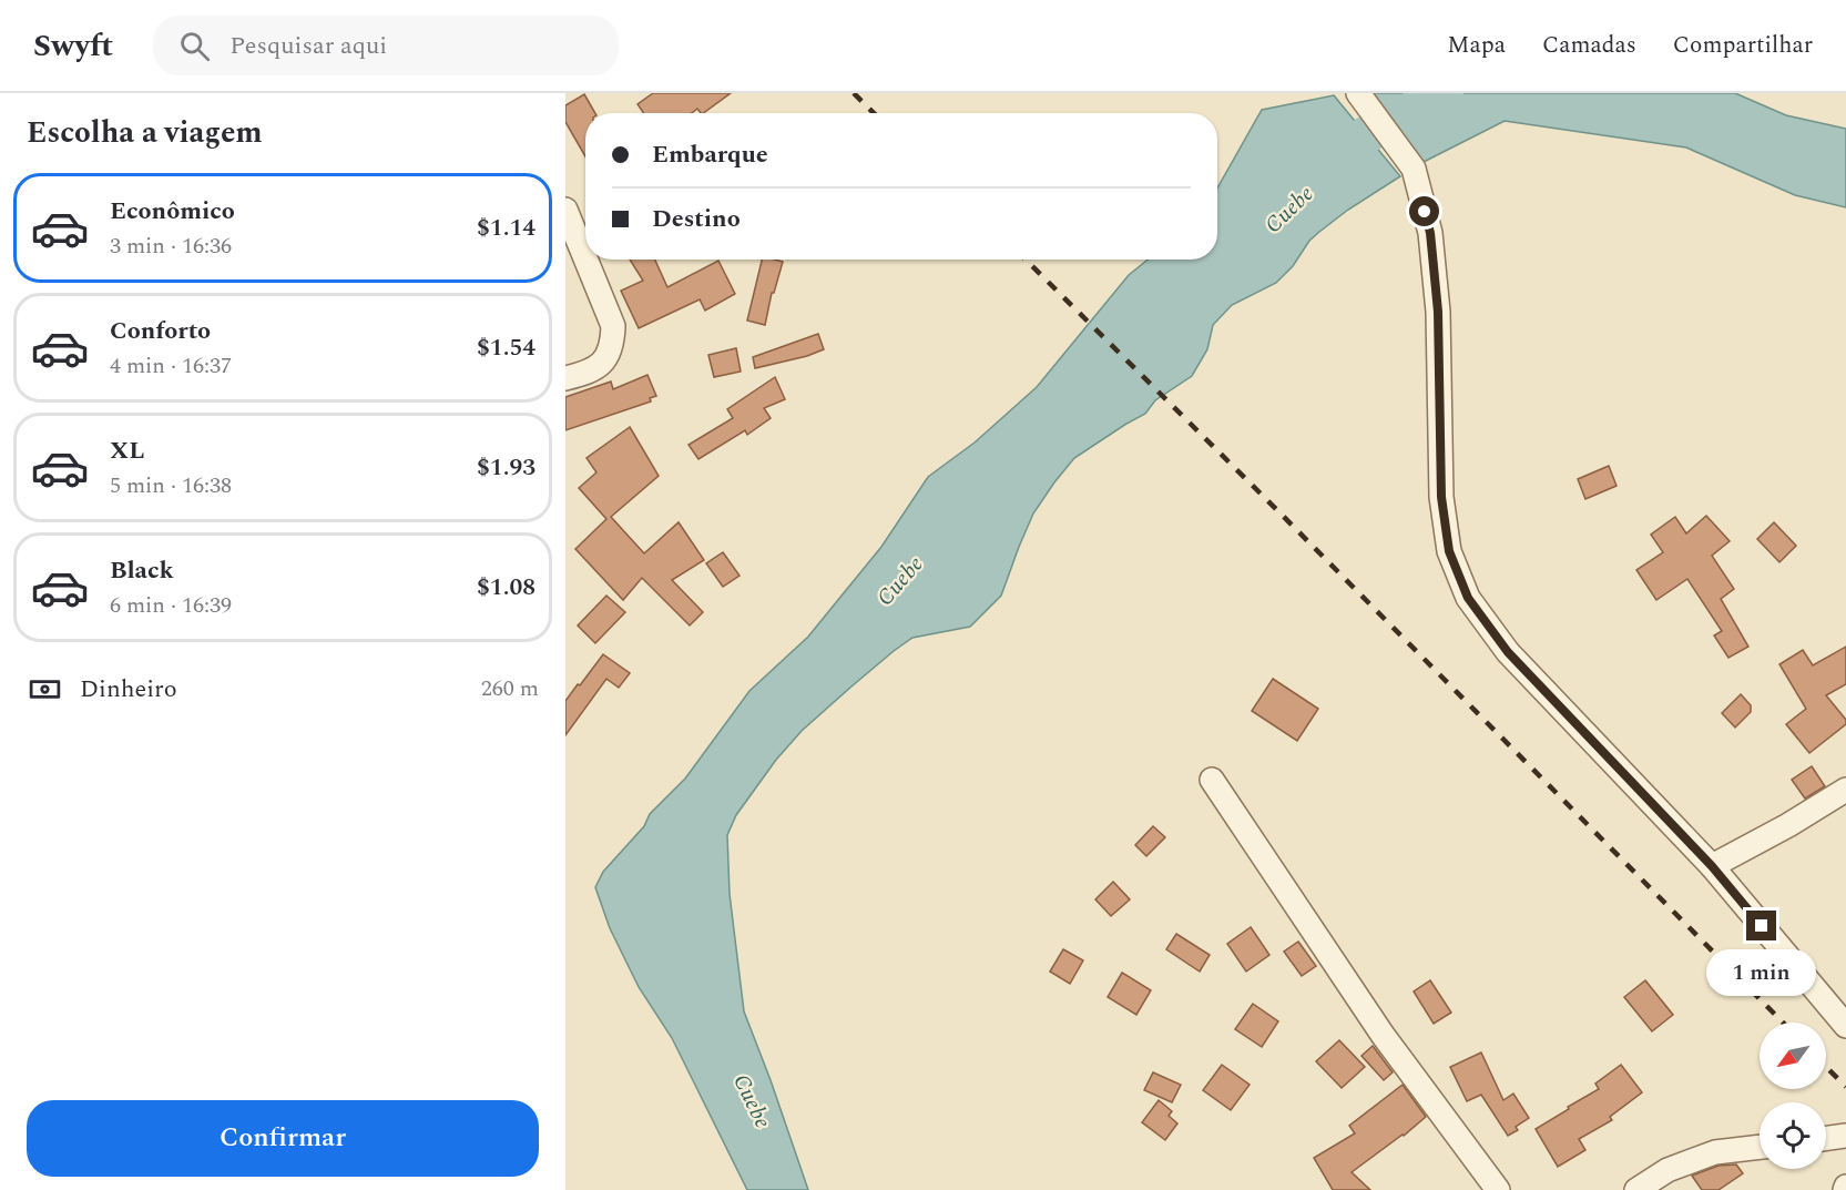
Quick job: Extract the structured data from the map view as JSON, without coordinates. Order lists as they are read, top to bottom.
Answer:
{
  "water": ["Cuebe"],
  "north": "bottom left",
  "page": {
    "header": "Swyft",
    "search": "Pesquisar aqui",
    "nav": ["Mapa", "Camadas", "Compartilhar"],
    "heading": "Escolha a viagem",
    "banner": ["Embarque", "Destino"],
    "list": [
      {
        "name": "Econômico",
        "note": "3 min · 16:36",
        "value": "$1.14"
      },
      {
        "name": "Conforto",
        "note": "4 min · 16:37",
        "value": "$1.54"
      },
      {
        "name": "XL",
        "note": "5 min · 16:38",
        "value": "$1.93"
      },
      {
        "name": "Black",
        "note": "6 min · 16:39",
        "value": "$1.08"
      }
    ],
    "pay": ["Dinheiro", "260 m"],
    "bubble": "1 min",
    "buttons": "Confirmar"
  }
}
